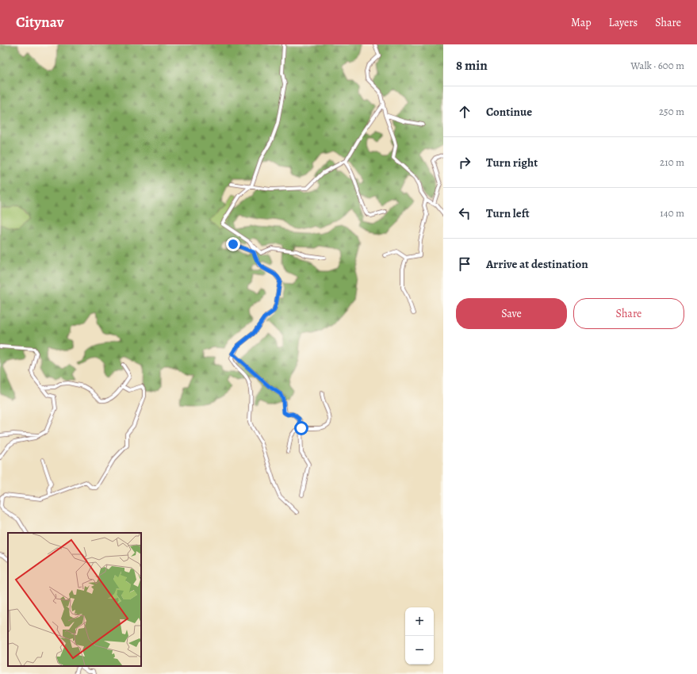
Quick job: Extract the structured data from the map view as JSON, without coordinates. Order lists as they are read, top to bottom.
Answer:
{
  "page": {
    "header": "Citynav",
    "nav": ["Map", "Layers", "Share"],
    "heading": ["8 min", "Walk · 600 m"],
    "list": [
      ["Continue", "250 m"],
      ["Turn right", "210 m"],
      ["Turn left", "140 m"],
      "Arrive at destination"
    ],
    "buttons": ["Save", "Share"],
    "map_buttons": ["+", "−"]
  }
}
